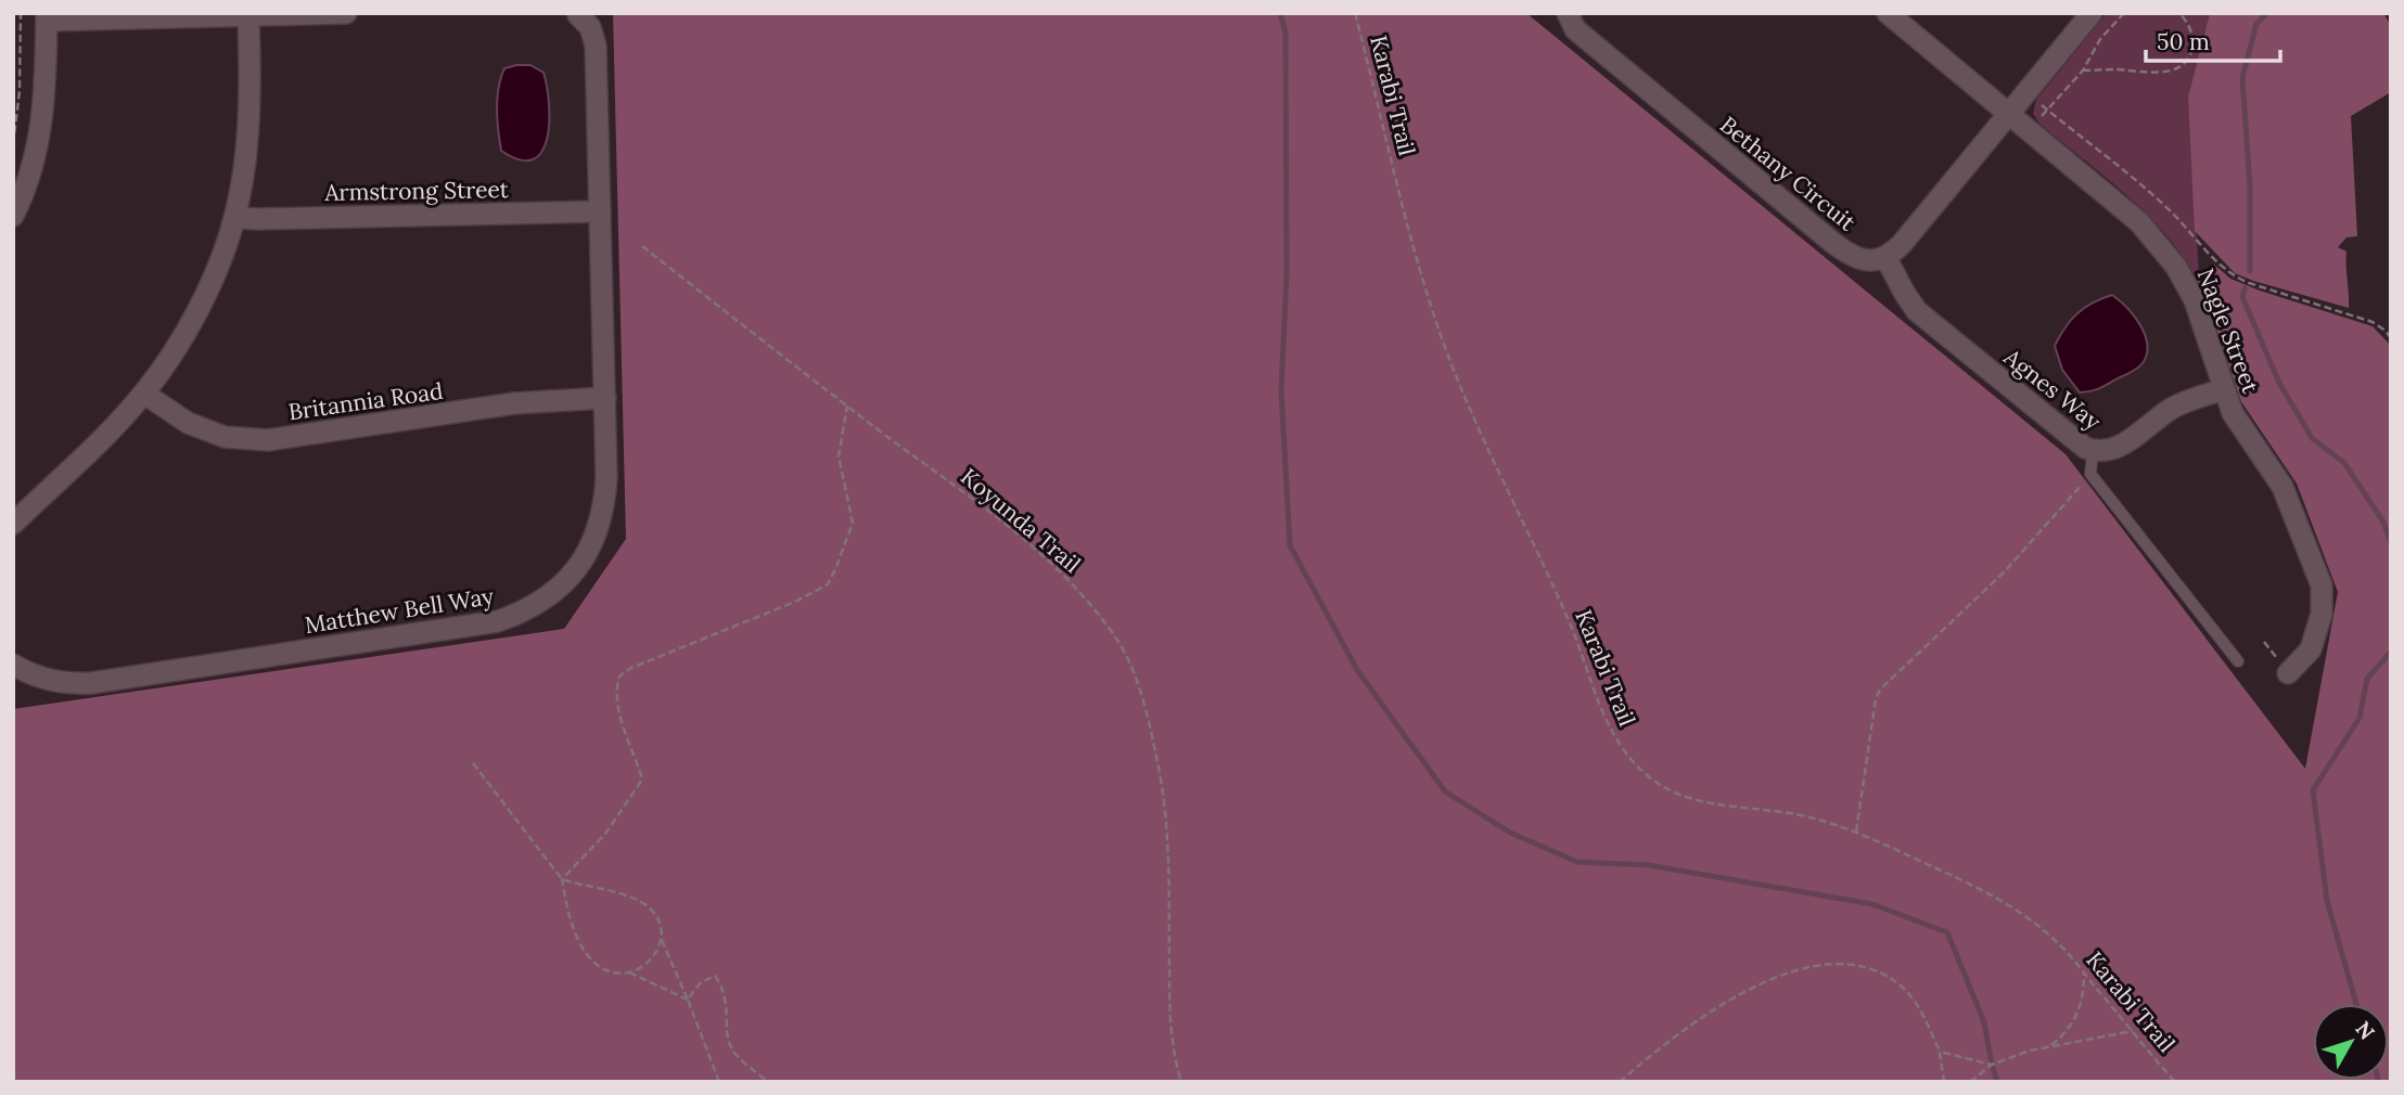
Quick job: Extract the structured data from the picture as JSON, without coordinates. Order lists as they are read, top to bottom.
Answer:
{
  "streets": {
    "street": [
      "Bethany Circuit",
      "Armstrong Street",
      "Nagle Street",
      "Agnes Way",
      "Britannia Road",
      "Matthew Bell Way"
    ],
    "path": ["Karabi Trail", "Koyunda Trail"]
  },
  "crossings": [
    ["Bethany Circuit", "Agnes Way"],
    ["Armstrong Street", "Matthew Bell Way"],
    ["Nagle Street", "Agnes Way"],
    ["Britannia Road", "Matthew Bell Way"]
  ],
  "scale_bar": "50 m",
  "north": "top right"
}
